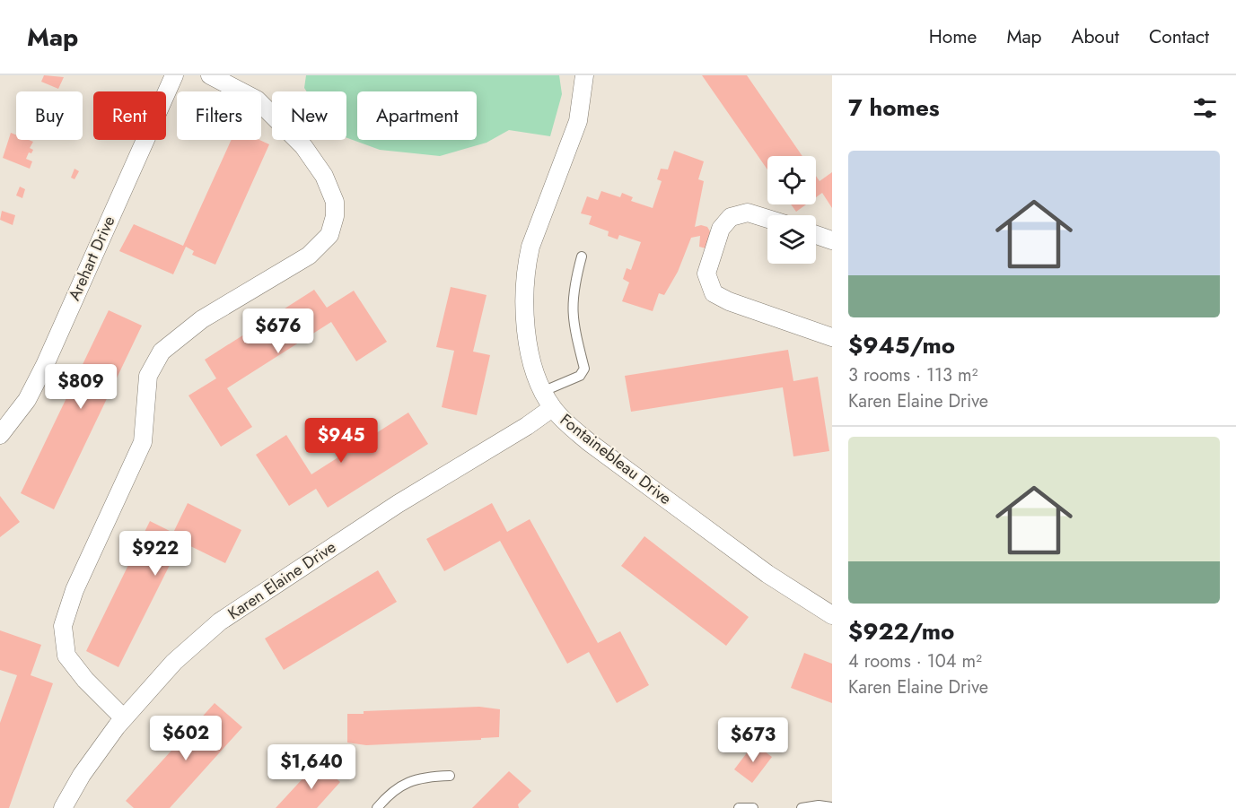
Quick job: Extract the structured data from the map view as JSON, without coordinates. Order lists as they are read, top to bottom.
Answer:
{
  "streets": {
    "street": ["Arehart Drive", "Fontainebleau Drive", "Karen Elaine Drive"]
  },
  "crossings": [
    ["Fontainebleau Drive", "Karen Elaine Drive"]
  ],
  "page": {
    "header": "Map",
    "nav": [
      "Home",
      "Map",
      "About",
      "Contact"
    ],
    "heading": "7 homes",
    "chip": [
      "Buy",
      "Rent",
      "Filters",
      "New",
      "Apartment"
    ],
    "list": [
      {
        "name": "$945/mo",
        "note": "3 rooms · 113 m² · Karen Elaine Drive"
      },
      {
        "name": "$922/mo",
        "note": "4 rooms · 104 m² · Karen Elaine Drive"
      }
    ],
    "price": [
      "$676",
      "$809",
      "$945",
      "$922",
      "$602",
      "$673",
      "$1,640"
    ]
  }
}
